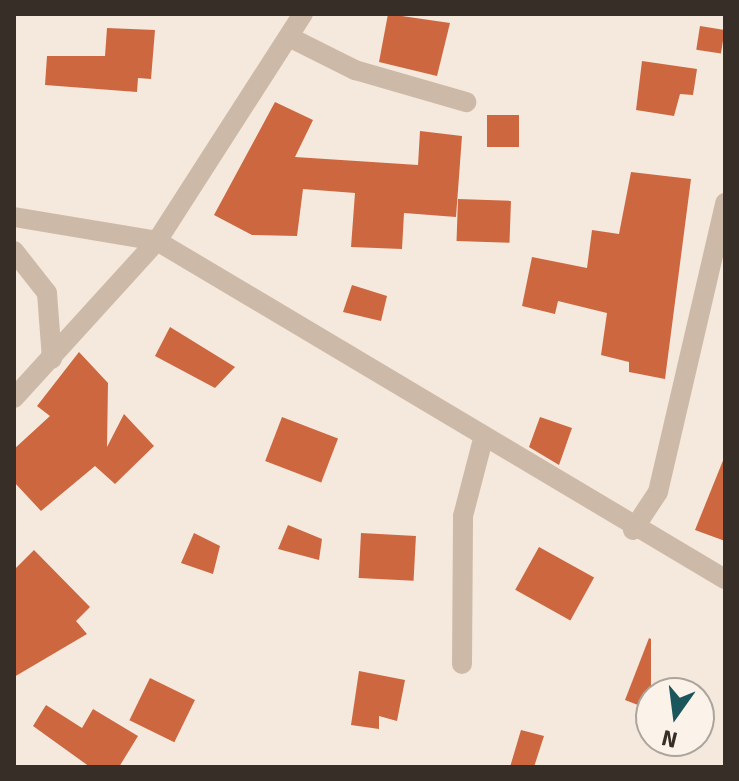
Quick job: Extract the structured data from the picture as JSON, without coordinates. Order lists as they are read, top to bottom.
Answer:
{
  "north": "bottom"
}
